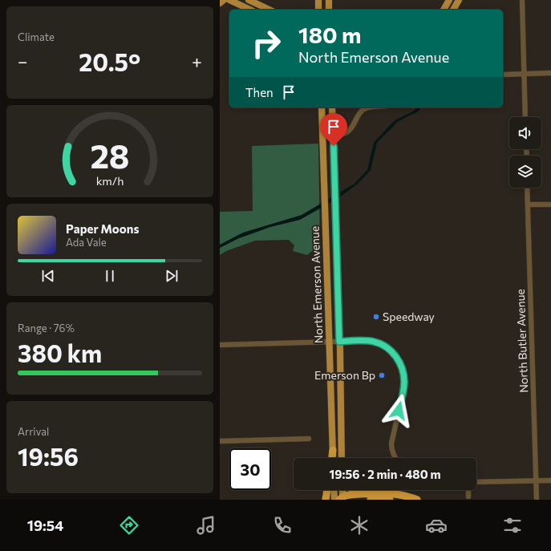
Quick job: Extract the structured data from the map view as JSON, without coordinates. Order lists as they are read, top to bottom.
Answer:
{
  "streets": {
    "main road": ["North Emerson Avenue"],
    "street": ["North Butler Avenue"]
  },
  "places": ["Speedway", "Emerson Bp"],
  "page": {
    "tile": [
      "Climate",
      ["Range · 76%", "380 km"],
      ["Arrival", "19:56"]
    ],
    "turn": ["180 m", "North Emerson Avenue"],
    "heat": ["−", "20.5°", "+"],
    "then": "Then",
    "song": ["Paper Moons", "Ada Vale"],
    "limit": "30",
    "trip": "19:56 · 2 min · 480 m",
    "tabs": "19:54",
    "gauge": ["28", "km/h"]
  }
}
